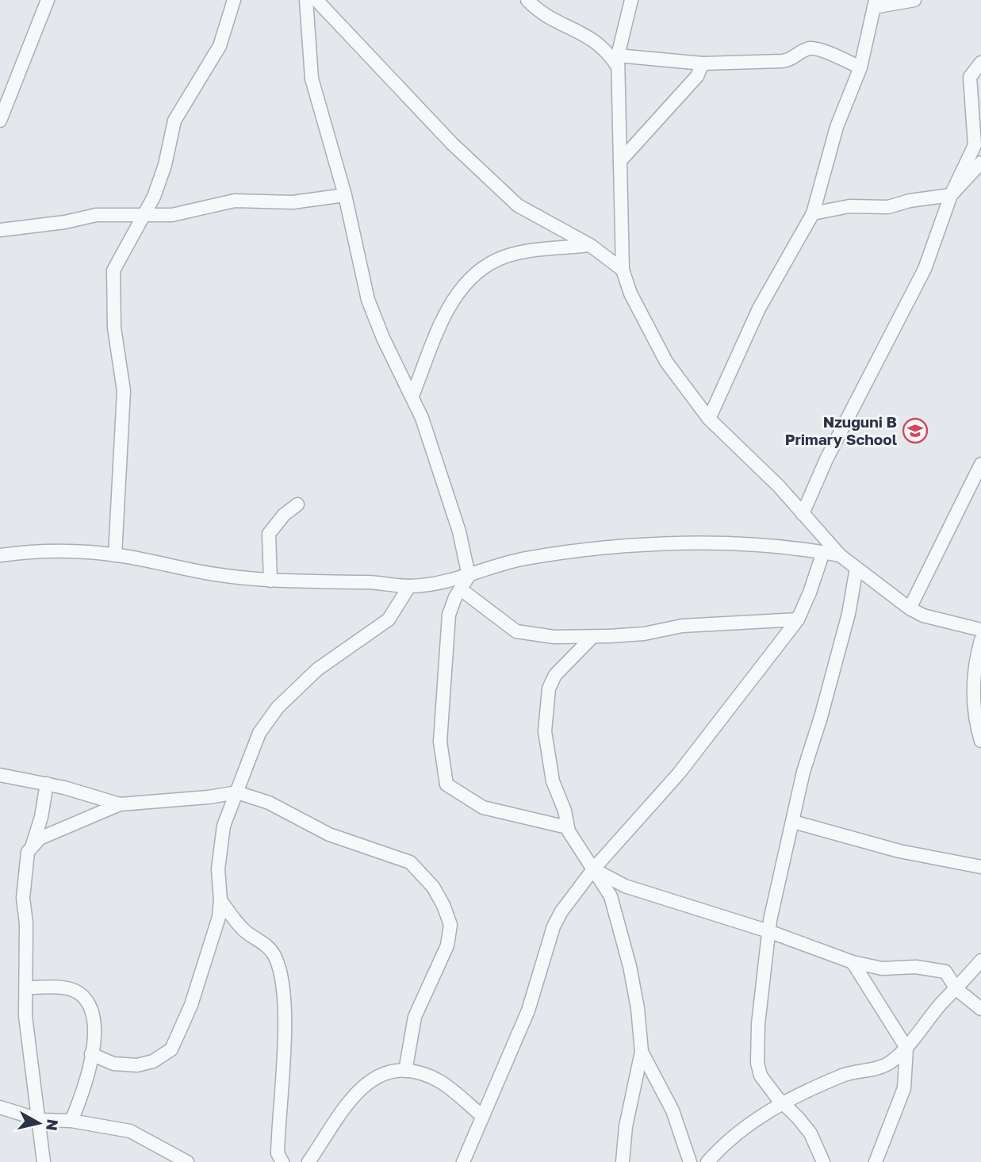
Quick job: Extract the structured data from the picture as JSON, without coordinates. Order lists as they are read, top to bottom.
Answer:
{
  "places": {
    "school or university": ["Nzuguni B Primary School"]
  },
  "north": "right"
}
